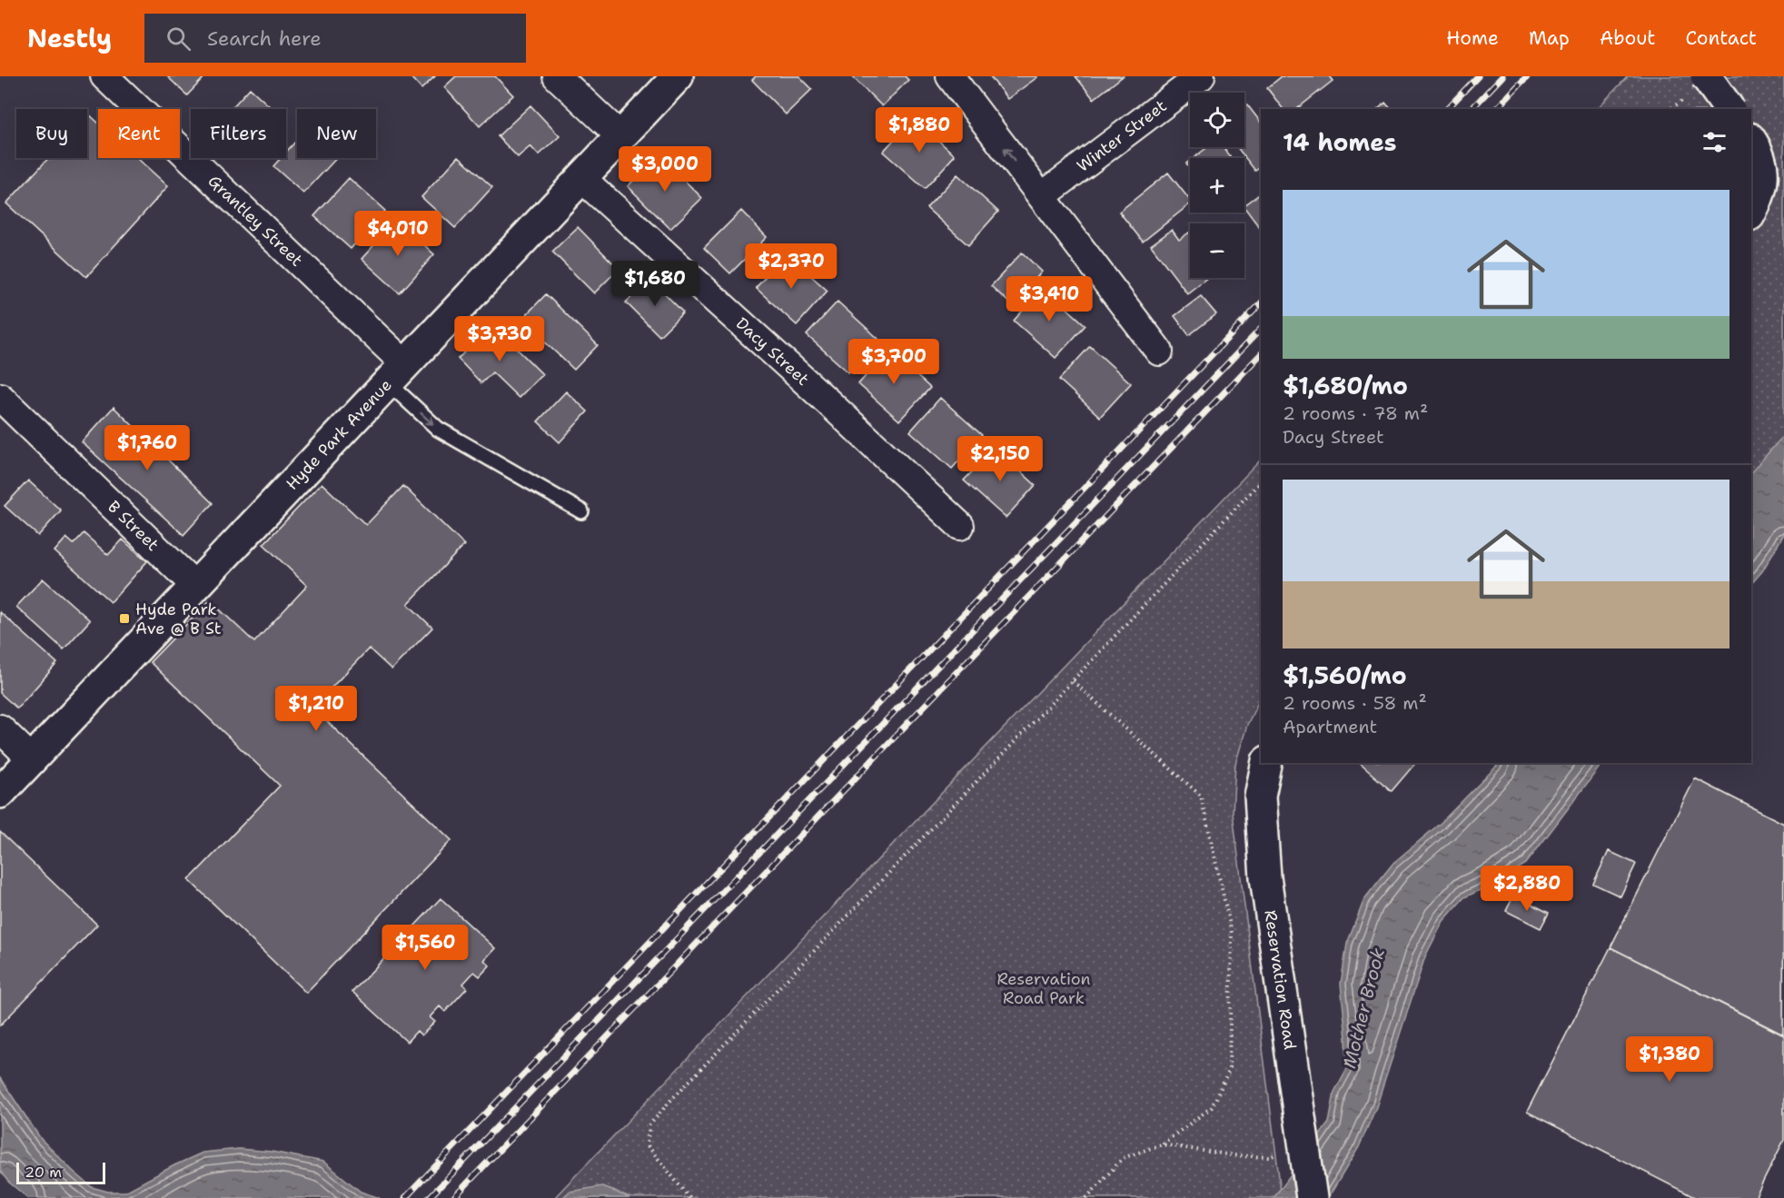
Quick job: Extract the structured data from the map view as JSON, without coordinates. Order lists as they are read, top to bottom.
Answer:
{
  "streets": {
    "main road": ["Hyde Park Avenue", "Reservation Road"],
    "street": [
      "Winter Street",
      "Grantley Street",
      "Dacy Street",
      "B Street"
    ]
  },
  "crossings": [
    ["Grantley Street", "Hyde Park Avenue"],
    ["Dacy Street", "Hyde Park Avenue"],
    ["Hyde Park Avenue", "B Street"]
  ],
  "water": ["Mother Brook"],
  "parks": ["Reservation Road Park"],
  "places": {
    "transit": ["Hyde Park Ave @ B St"]
  },
  "scale_bar": "20 m",
  "page": {
    "header": "Nestly",
    "search": "Search here",
    "nav": [
      "Home",
      "Map",
      "About",
      "Contact"
    ],
    "map_buttons": ["+", "−"],
    "price": [
      "$1,880",
      "$3,000",
      "$4,010",
      "$2,370",
      "$1,680",
      "$3,410",
      "$3,730",
      "$3,700",
      "$1,760",
      "$2,150",
      "$1,210",
      "$2,880",
      "$1,560",
      "$1,380"
    ],
    "chip": [
      "Buy",
      "Rent",
      "Filters",
      "New"
    ],
    "heading": "14 homes",
    "list": [
      {
        "name": "$1,680/mo",
        "note": "2 rooms · 78 m² · Dacy Street"
      },
      {
        "name": "$1,560/mo",
        "note": "2 rooms · 58 m² · Apartment"
      }
    ],
    "scale": "20 m"
  }
}
